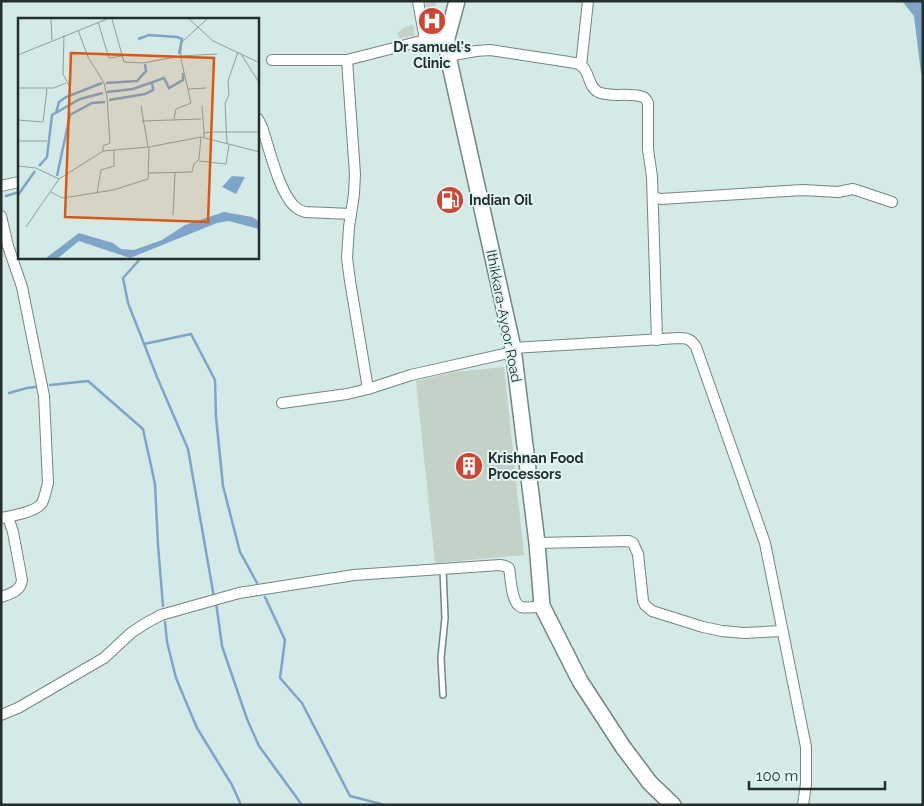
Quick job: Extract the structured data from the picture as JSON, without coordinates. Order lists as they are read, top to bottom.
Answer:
{
  "streets": {
    "main road": ["Ithikkara-Ayoor Road"]
  },
  "places": {
    "hospital": ["Dr samuel's Clinic"],
    "fuel station": ["Indian Oil"],
    "building": ["Krishnan Food Processors"]
  },
  "scale_bar": "100 m"
}
